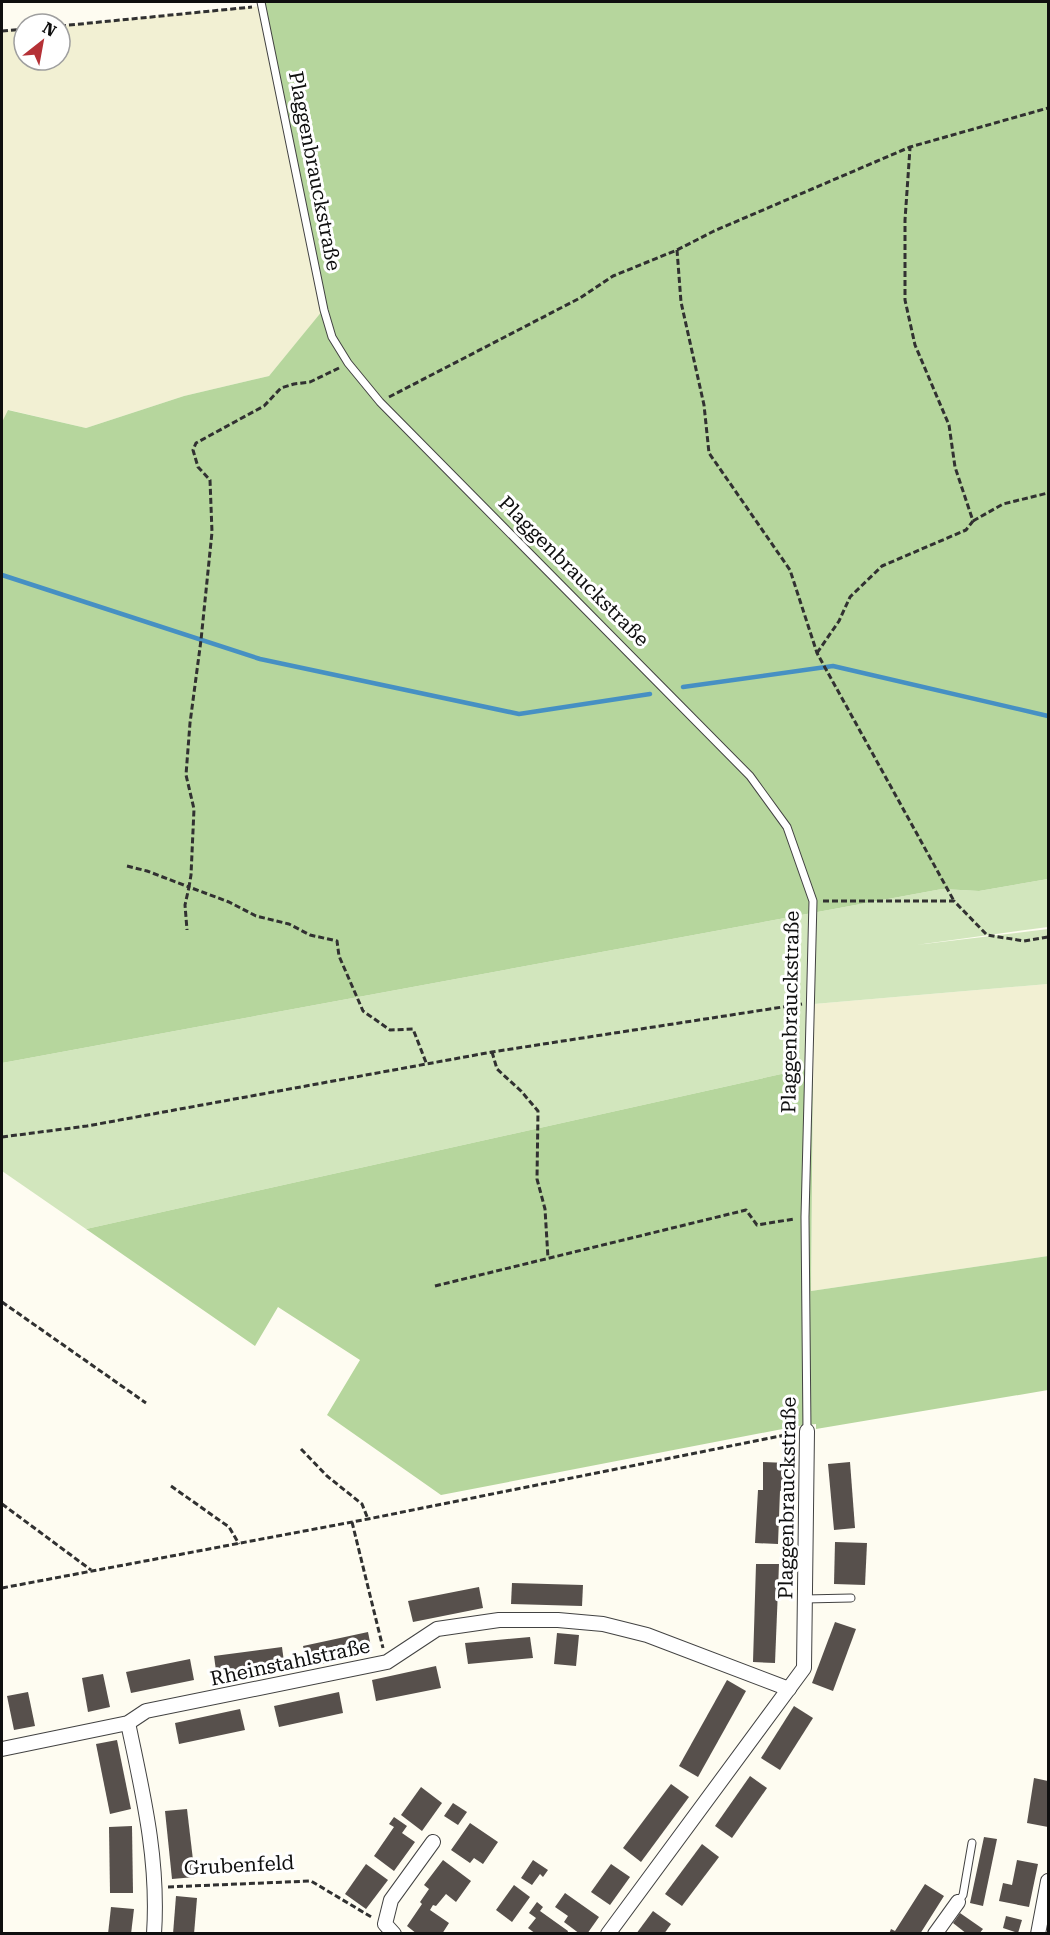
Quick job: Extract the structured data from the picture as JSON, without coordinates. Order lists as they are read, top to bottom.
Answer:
{
  "streets": {
    "street": ["Plaggenbrauckstraße", "Rheinstahlstraße"],
    "path": ["Grubenfeld"]
  },
  "crossings": [
    ["Plaggenbrauckstraße", "Rheinstahlstraße"]
  ],
  "north": "top right"
}
